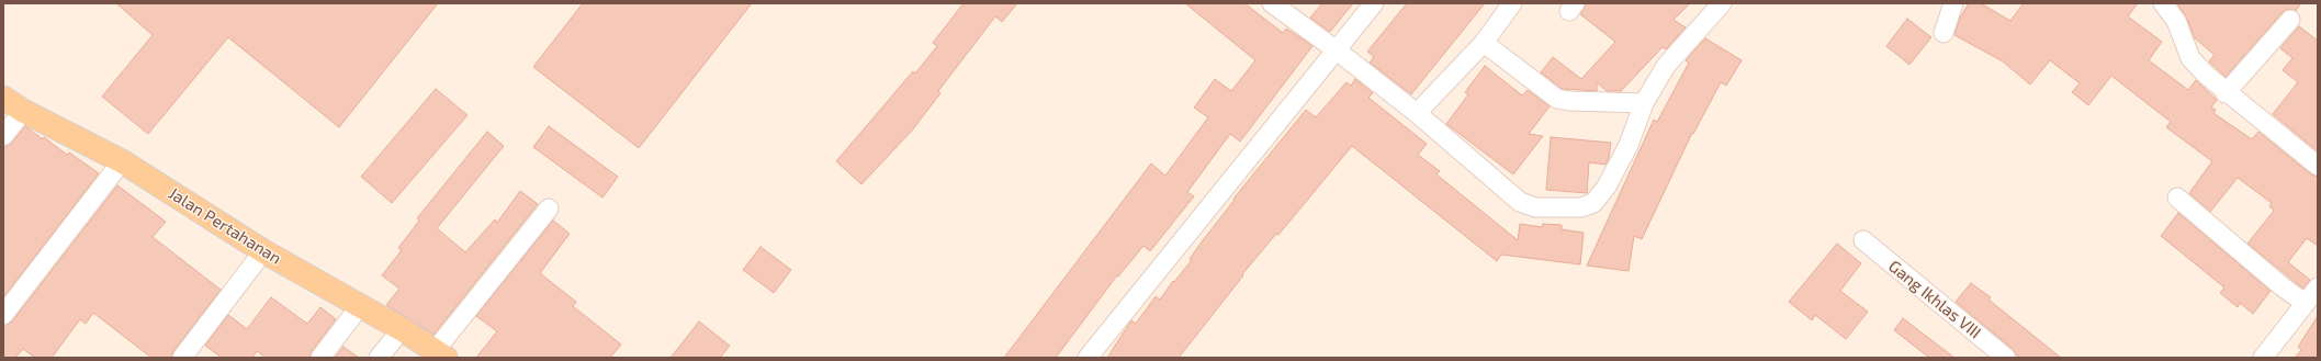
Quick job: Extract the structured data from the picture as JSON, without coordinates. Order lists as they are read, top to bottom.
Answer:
{
  "streets": {
    "main road": ["Jalan Pertahanan"],
    "street": ["Gang Ikhlas VIII"]
  }
}
